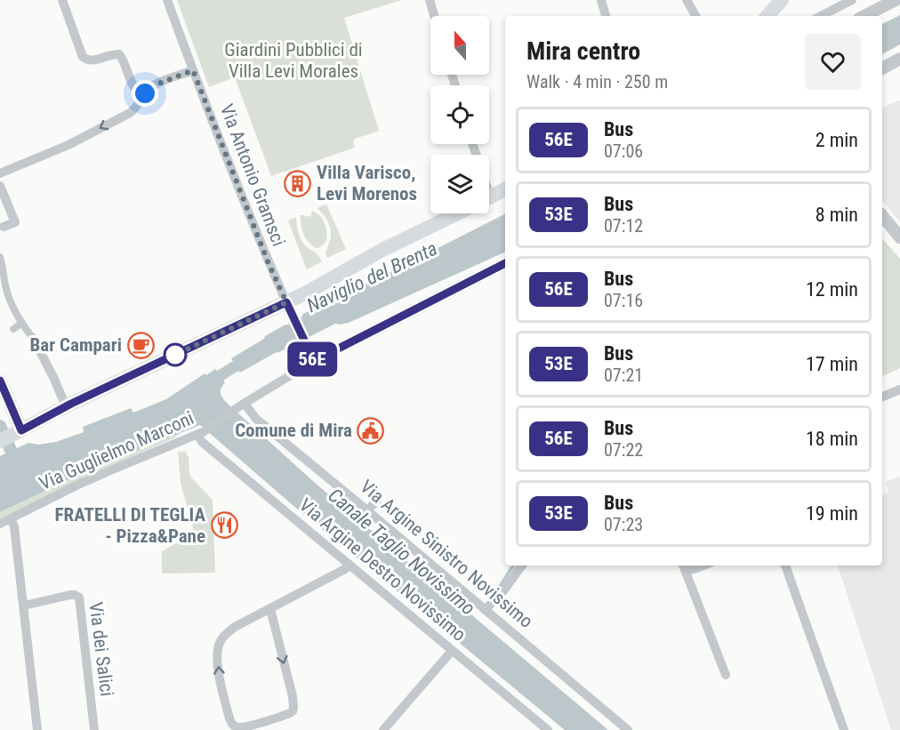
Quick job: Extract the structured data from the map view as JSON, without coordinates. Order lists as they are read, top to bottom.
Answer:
{
  "streets": {
    "street": [
      "Via Antonio Gramsci",
      "Via Guglielmo Marconi",
      "Via Argine Sinistro Novissimo",
      "Via Argine Destro Novissimo",
      "Via dei Salici"
    ]
  },
  "crossings": [
    ["Via Guglielmo Marconi", "Via Argine Sinistro Novissimo"],
    ["Via Guglielmo Marconi", "Via Argine Destro Novissimo"]
  ],
  "water": ["Naviglio del Brenta", "Canale Taglio Novissimo"],
  "parks": ["Giardini Pubblici di Villa Levi Morales"],
  "places": {
    "building": ["Villa Varisco, Levi Morenos"],
    "cafe": ["Bar Campari"],
    "public building": ["Comune di Mira"],
    "restaurant": ["FRATELLI DI TEGLIA - Pizza&Pane"]
  },
  "lines": ["bus line 56E"],
  "north": "top",
  "page": {
    "on_map": "56E",
    "heading": ["Mira centro", "Walk · 4 min · 250 m"],
    "list": [
      {
        "mark": "56E",
        "name": "Bus",
        "note": "07:06",
        "value": "2 min"
      },
      {
        "mark": "53E",
        "name": "Bus",
        "note": "07:12",
        "value": "8 min"
      },
      {
        "mark": "56E",
        "name": "Bus",
        "note": "07:16",
        "value": "12 min"
      },
      {
        "mark": "53E",
        "name": "Bus",
        "note": "07:21",
        "value": "17 min"
      },
      {
        "mark": "56E",
        "name": "Bus",
        "note": "07:22",
        "value": "18 min"
      },
      {
        "mark": "53E",
        "name": "Bus",
        "note": "07:23",
        "value": "19 min"
      }
    ]
  }
}
